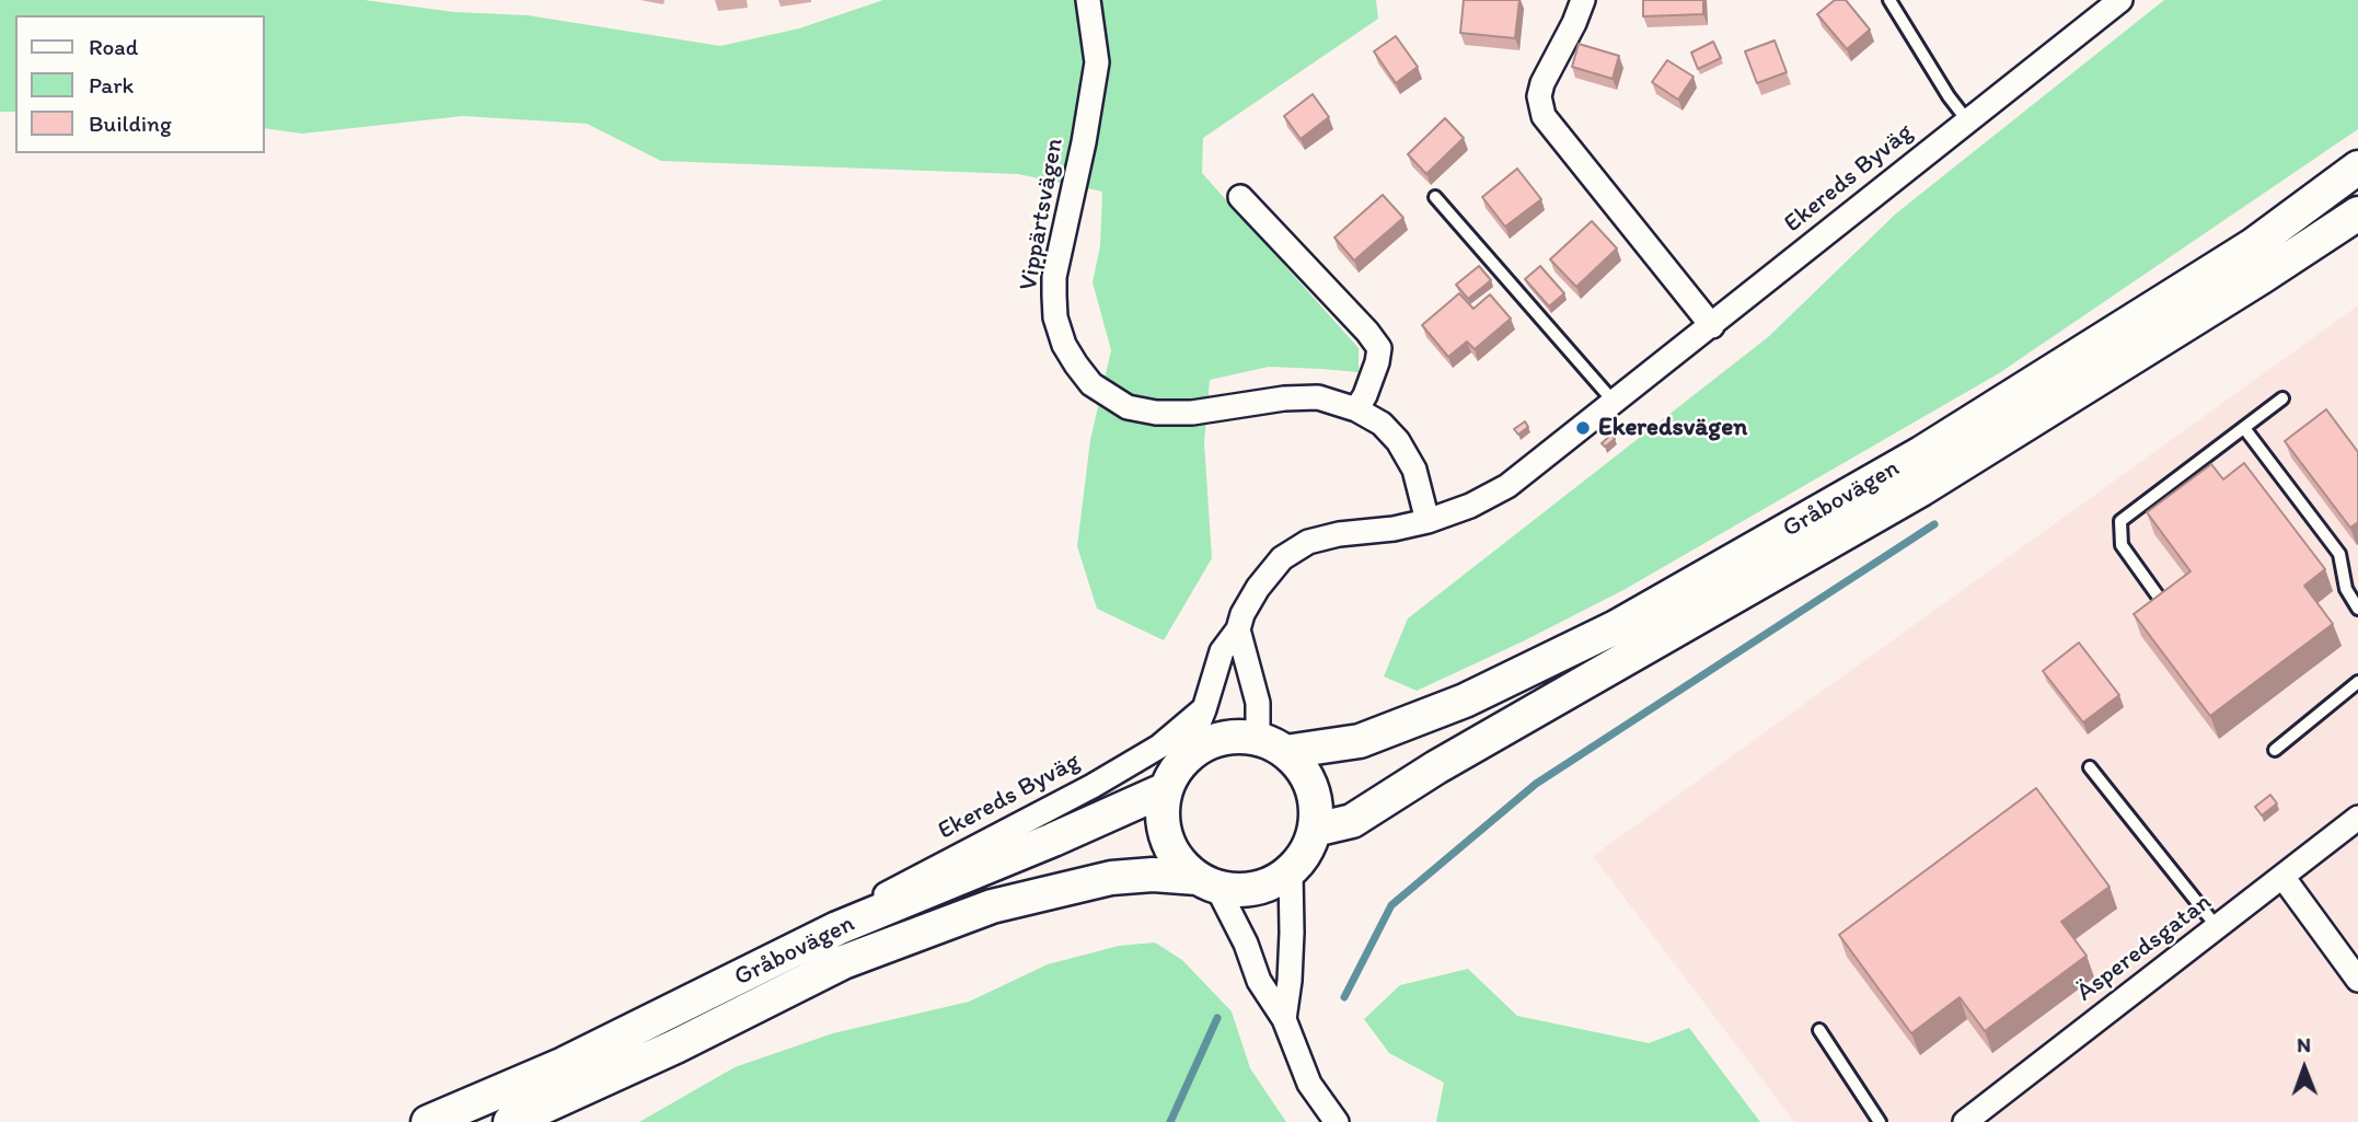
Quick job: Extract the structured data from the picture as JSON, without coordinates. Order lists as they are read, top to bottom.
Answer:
{
  "streets": {
    "main road": ["Gråbovägen"],
    "street": ["Ekereds Byväg", "Vippärtsvägen", "Äsperedsgatan"]
  },
  "crossings": [
    ["Ekereds Byväg", "Vippärtsvägen"],
    ["Ekereds Byväg", "Gråbovägen"]
  ],
  "places": ["Ekeredsvägen"],
  "legend": ["Road", "Park", "Building"],
  "north": "top"
}
